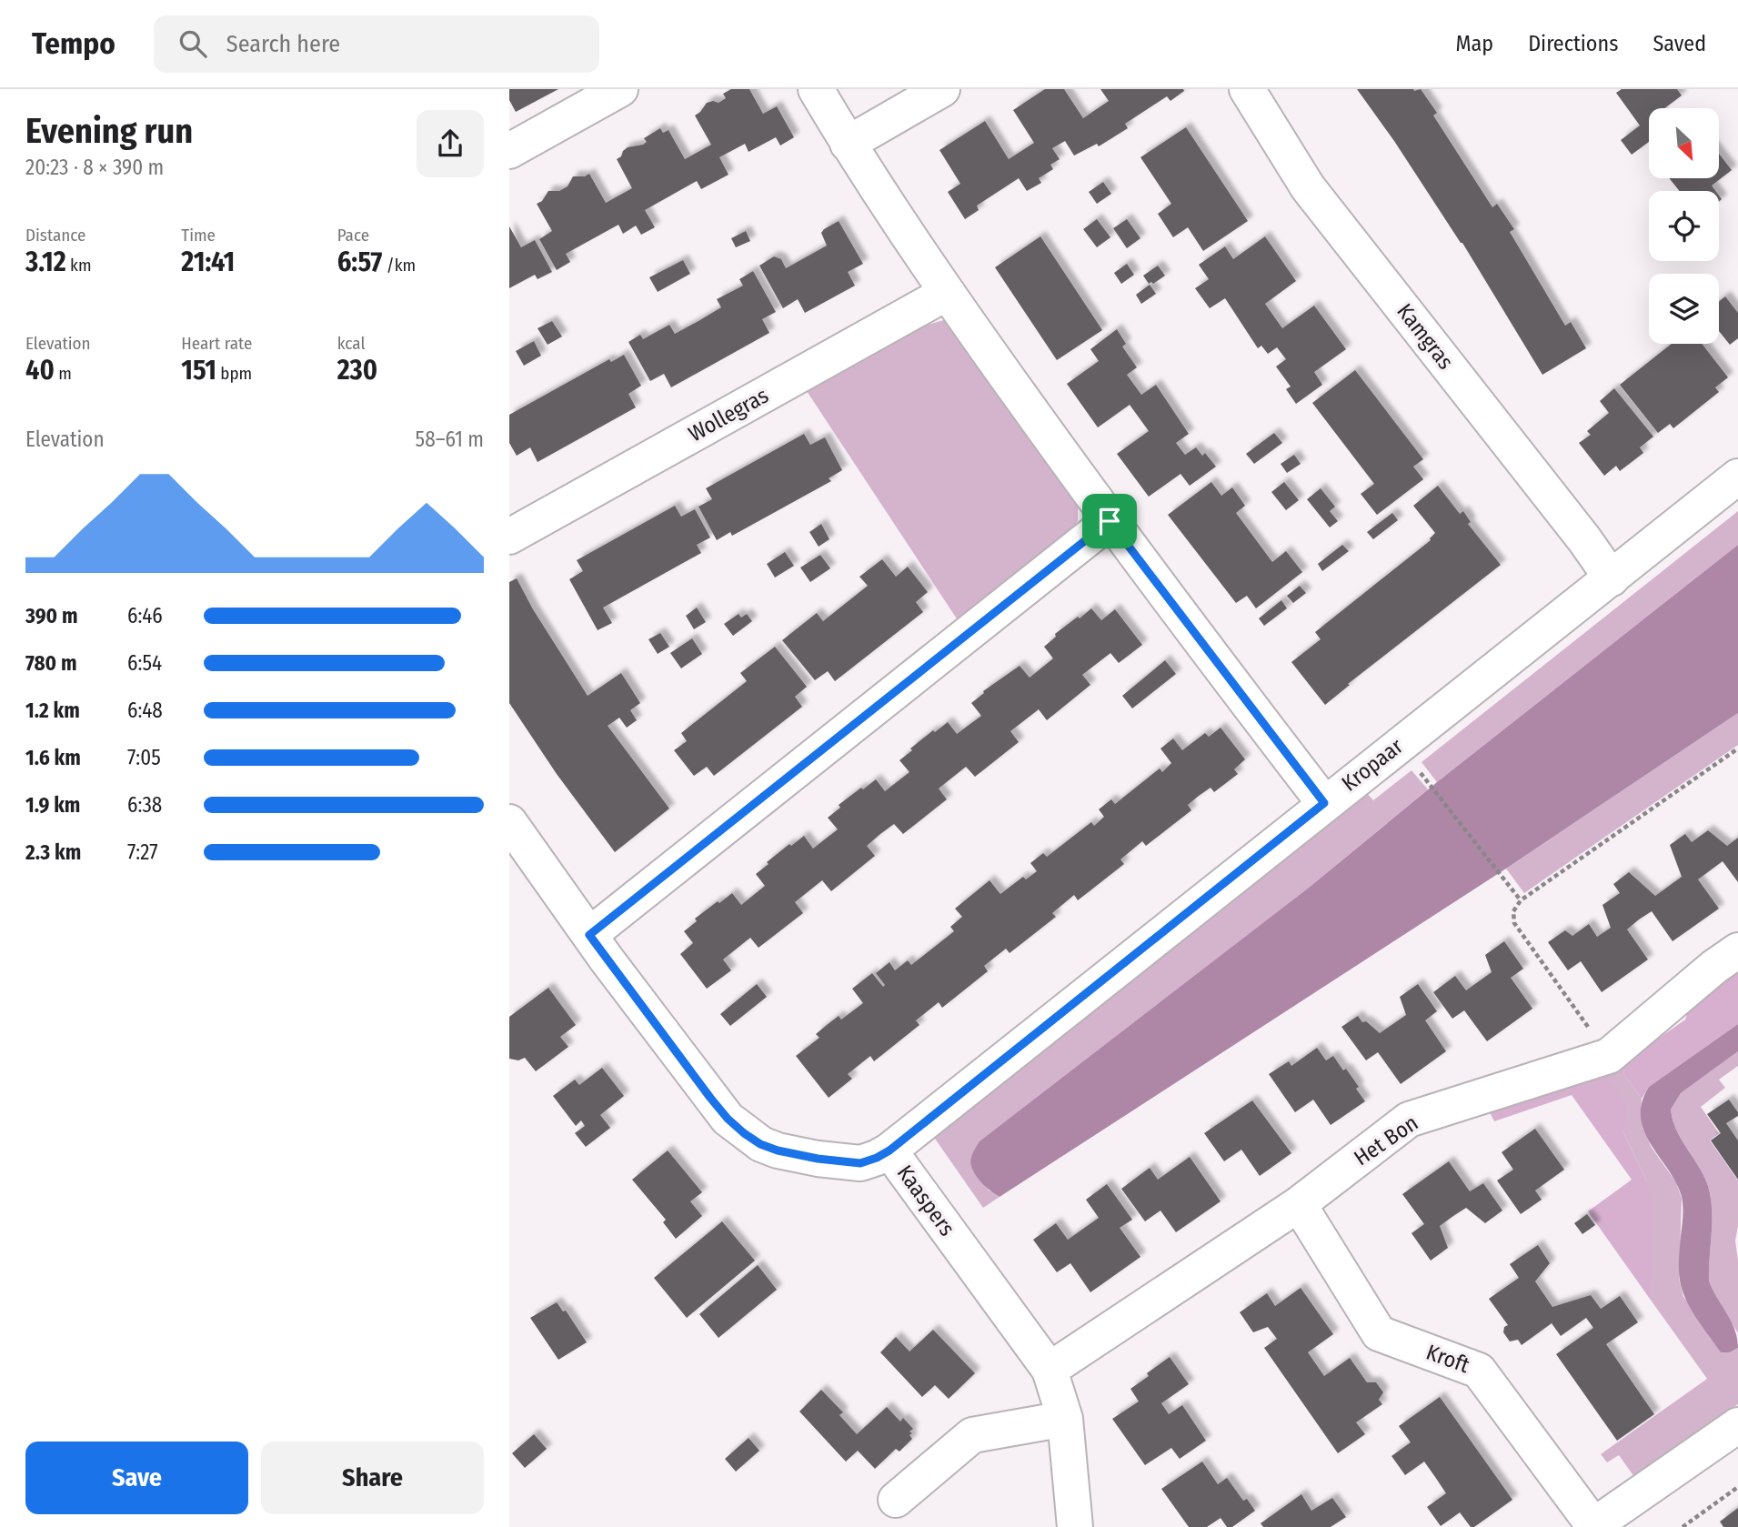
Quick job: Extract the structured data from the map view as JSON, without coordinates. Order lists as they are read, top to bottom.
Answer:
{
  "streets": {
    "street": [
      "Kamgras",
      "Wollegras",
      "Kropaar",
      "Het Bon",
      "Kaaspers",
      "Kroft"
    ]
  },
  "crossings": [
    ["Kamgras", "Kropaar"],
    ["Kropaar", "Kaaspers"],
    ["Het Bon", "Kaaspers"],
    ["Het Bon", "Kroft"]
  ],
  "north": "bottom right",
  "page": {
    "header": "Tempo",
    "search": "Search here",
    "nav": ["Map", "Directions", "Saved"],
    "heading": ["Evening run", "20:23 · 8 × 390 m"],
    "stats": [
      ["Distance", "3.12 km"],
      ["Time", "21:41"],
      ["Pace", "6:57 /km"],
      ["Elevation", "40 m"],
      ["Heart rate", "151 bpm"],
      ["kcal", "230"]
    ],
    "chart": ["Elevation", "58–61 m"],
    "list": [
      {
        "name": "390 m",
        "note": "6:46"
      },
      {
        "name": "780 m",
        "note": "6:54"
      },
      {
        "name": "1.2 km",
        "note": "6:48"
      },
      {
        "name": "1.6 km",
        "note": "7:05"
      },
      {
        "name": "1.9 km",
        "note": "6:38"
      },
      {
        "name": "2.3 km",
        "note": "7:27"
      }
    ],
    "buttons": ["Save", "Share"]
  }
}
